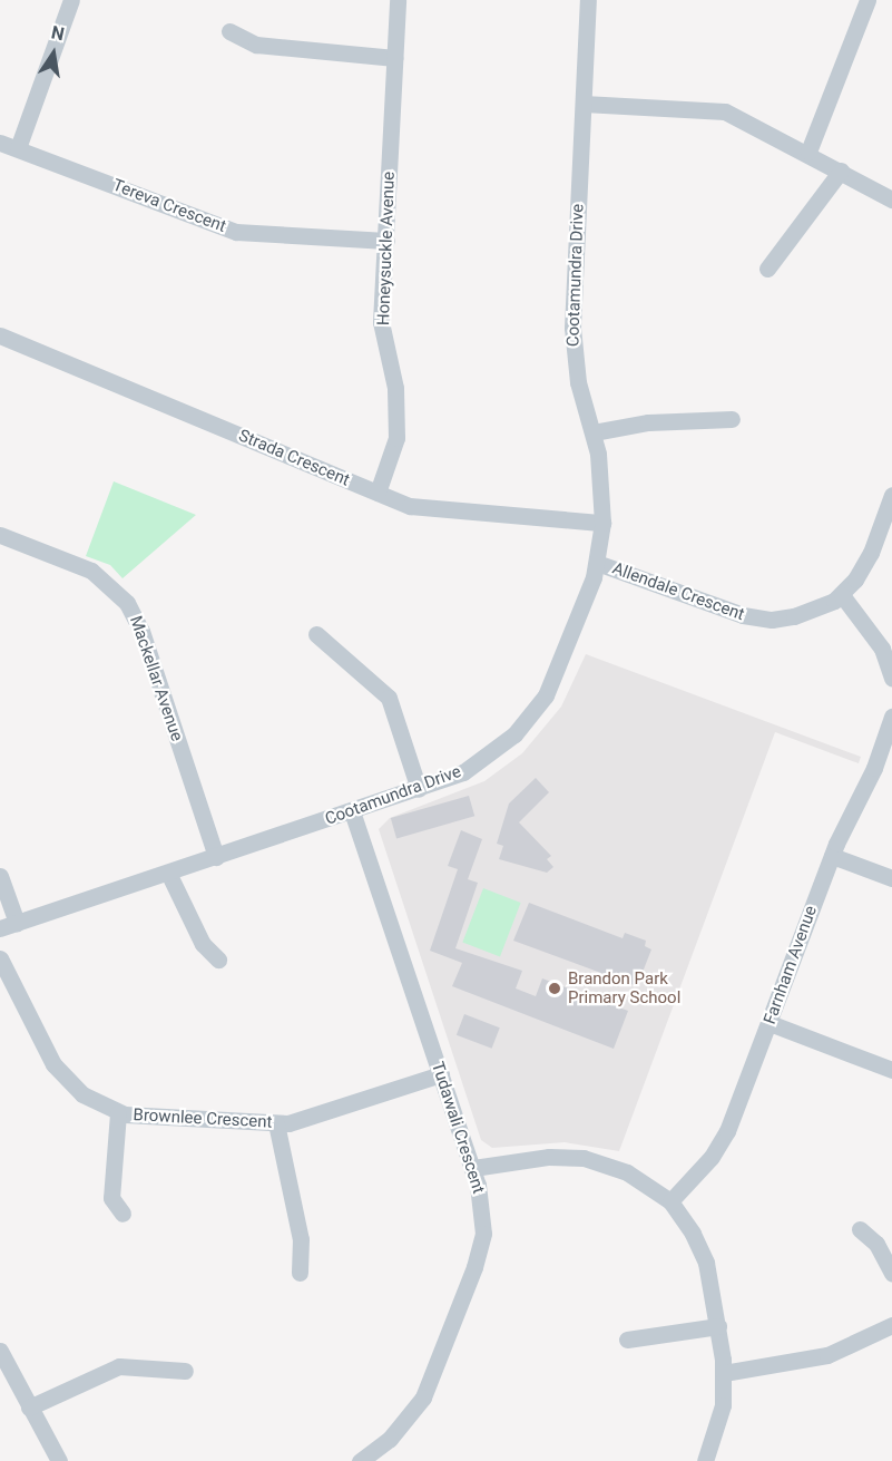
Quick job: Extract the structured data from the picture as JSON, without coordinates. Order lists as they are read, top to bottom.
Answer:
{
  "streets": {
    "street": [
      "Tereva Crescent",
      "Honeysuckle Avenue",
      "Cootamundra Drive",
      "Strada Crescent",
      "Allendale Crescent",
      "Mackellar Avenue",
      "Farnham Avenue",
      "Brownlee Crescent",
      "Tudawali Crescent"
    ]
  },
  "crossings": [
    ["Tereva Crescent", "Honeysuckle Avenue"],
    ["Honeysuckle Avenue", "Strada Crescent"],
    ["Cootamundra Drive", "Strada Crescent"],
    ["Cootamundra Drive", "Allendale Crescent"],
    ["Cootamundra Drive", "Mackellar Avenue"],
    ["Cootamundra Drive", "Tudawali Crescent"],
    ["Brownlee Crescent", "Tudawali Crescent"]
  ],
  "places": ["Brandon Park Primary School"],
  "north": "top"
}
